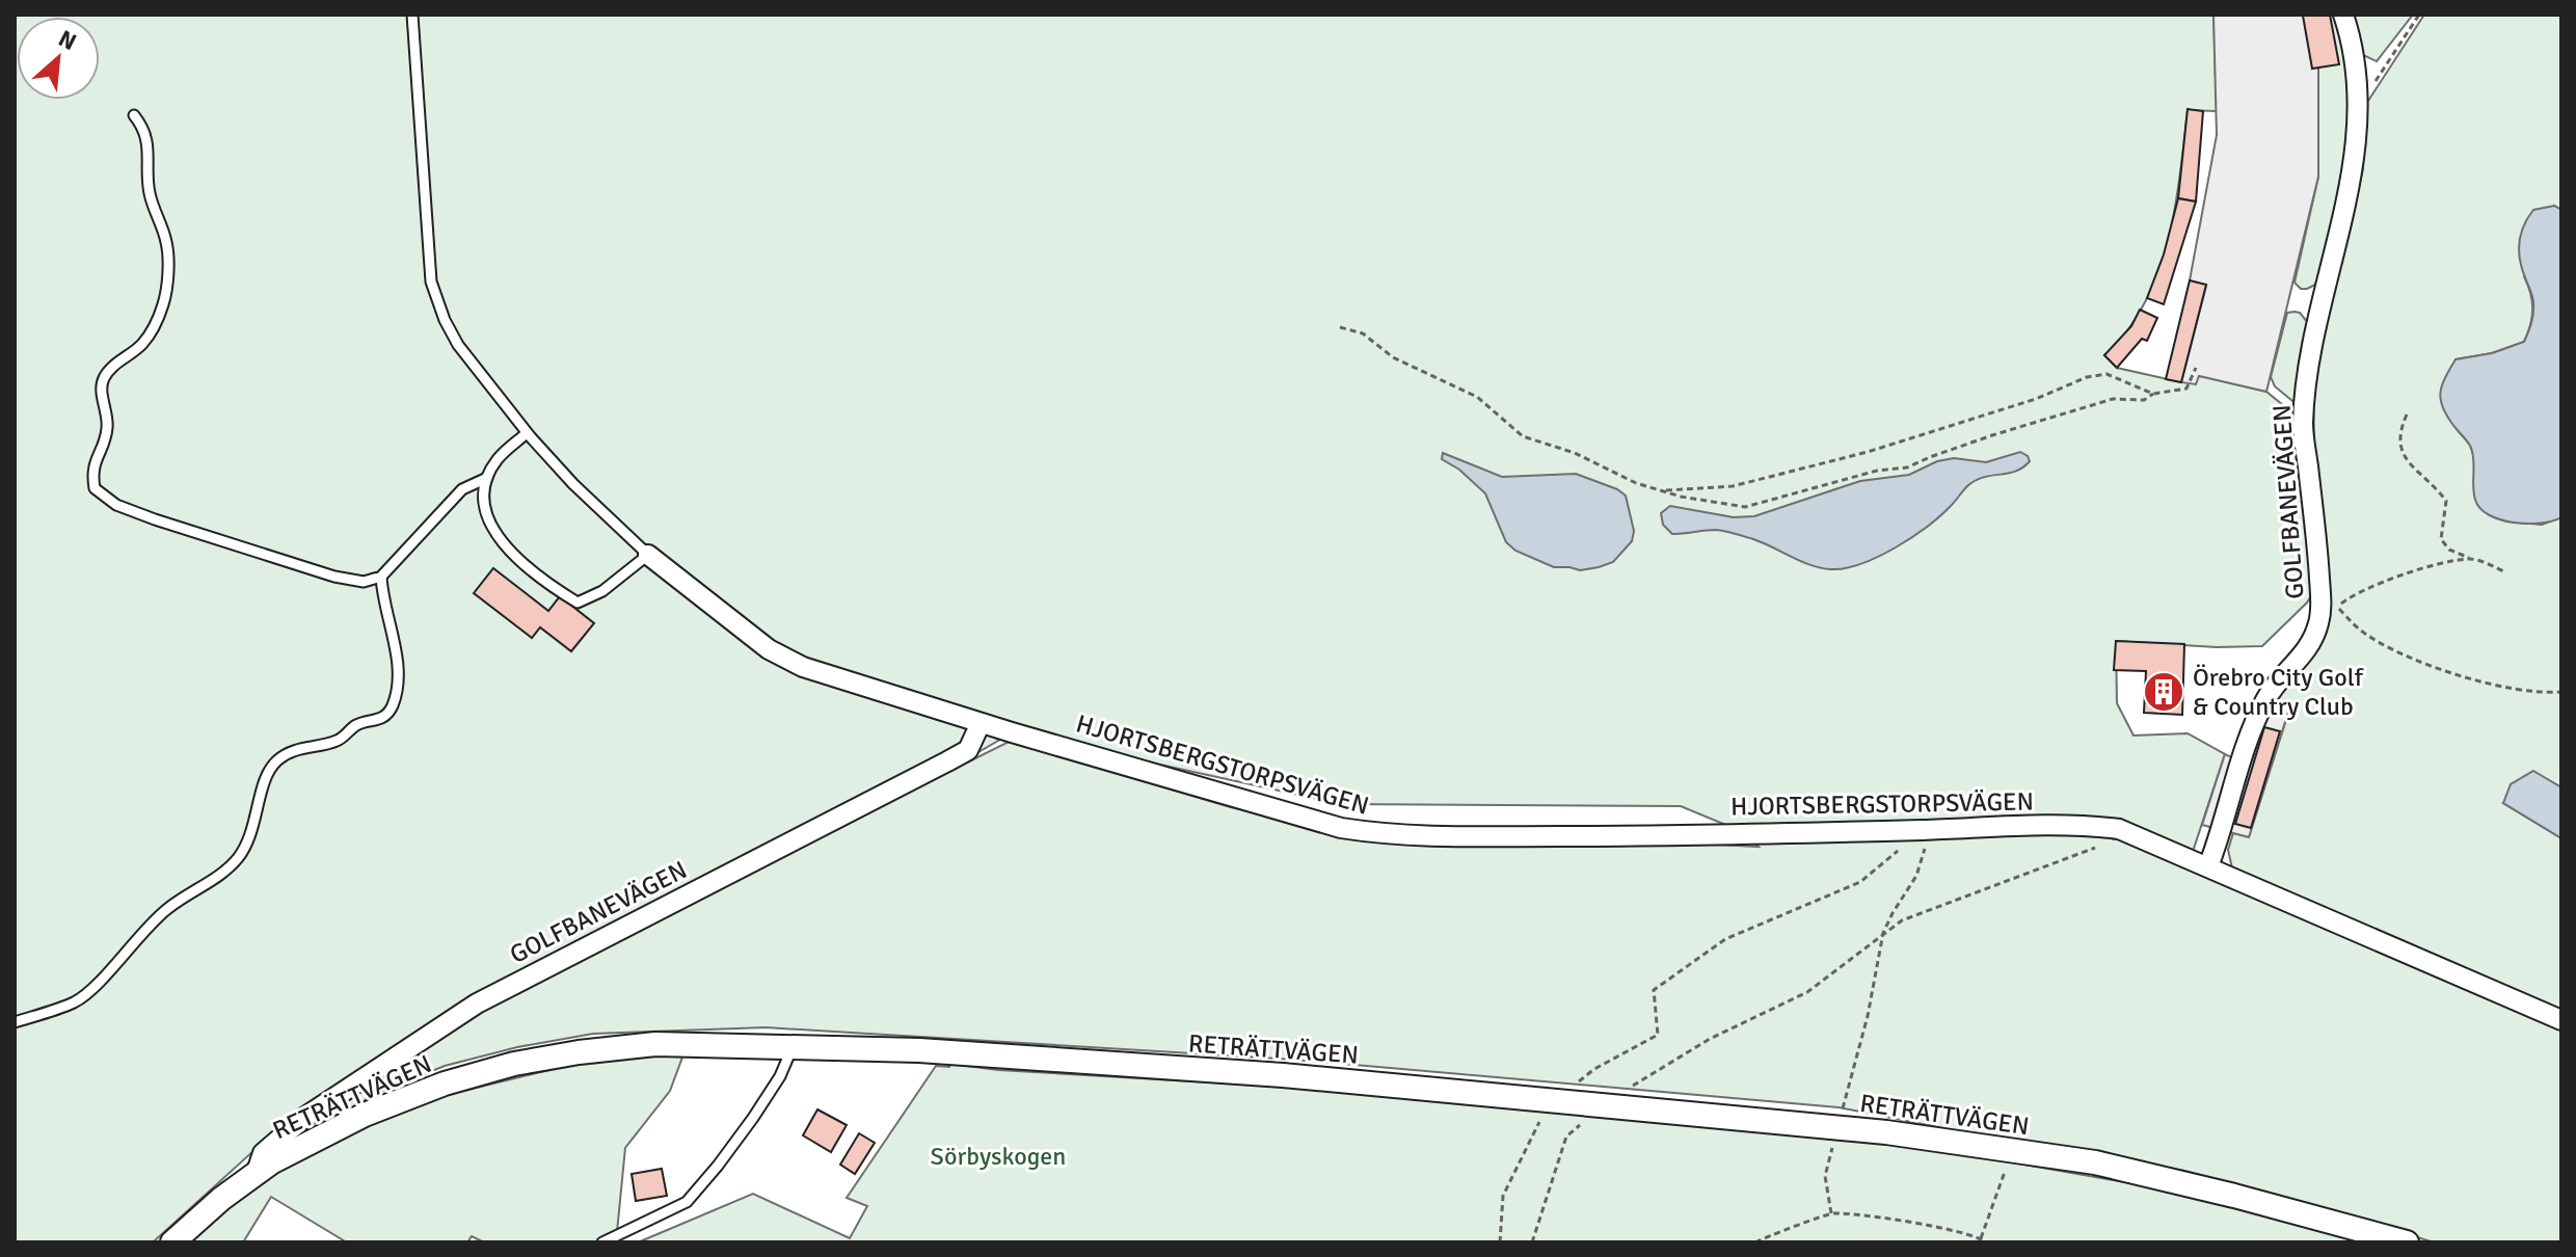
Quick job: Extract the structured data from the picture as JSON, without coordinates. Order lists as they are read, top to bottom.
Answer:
{
  "streets": {
    "street": ["GOLFBANEVÄGEN", "HJORTSBERGSTORPSVÄGEN", "RETRÄTTVÄGEN"]
  },
  "crossings": [
    ["GOLFBANEVÄGEN", "HJORTSBERGSTORPSVÄGEN"],
    ["GOLFBANEVÄGEN", "RETRÄTTVÄGEN"]
  ],
  "parks": ["Sörbyskogen"],
  "places": {
    "building": ["Örebro City Golf & Country Club"]
  },
  "north": "top right"
}
